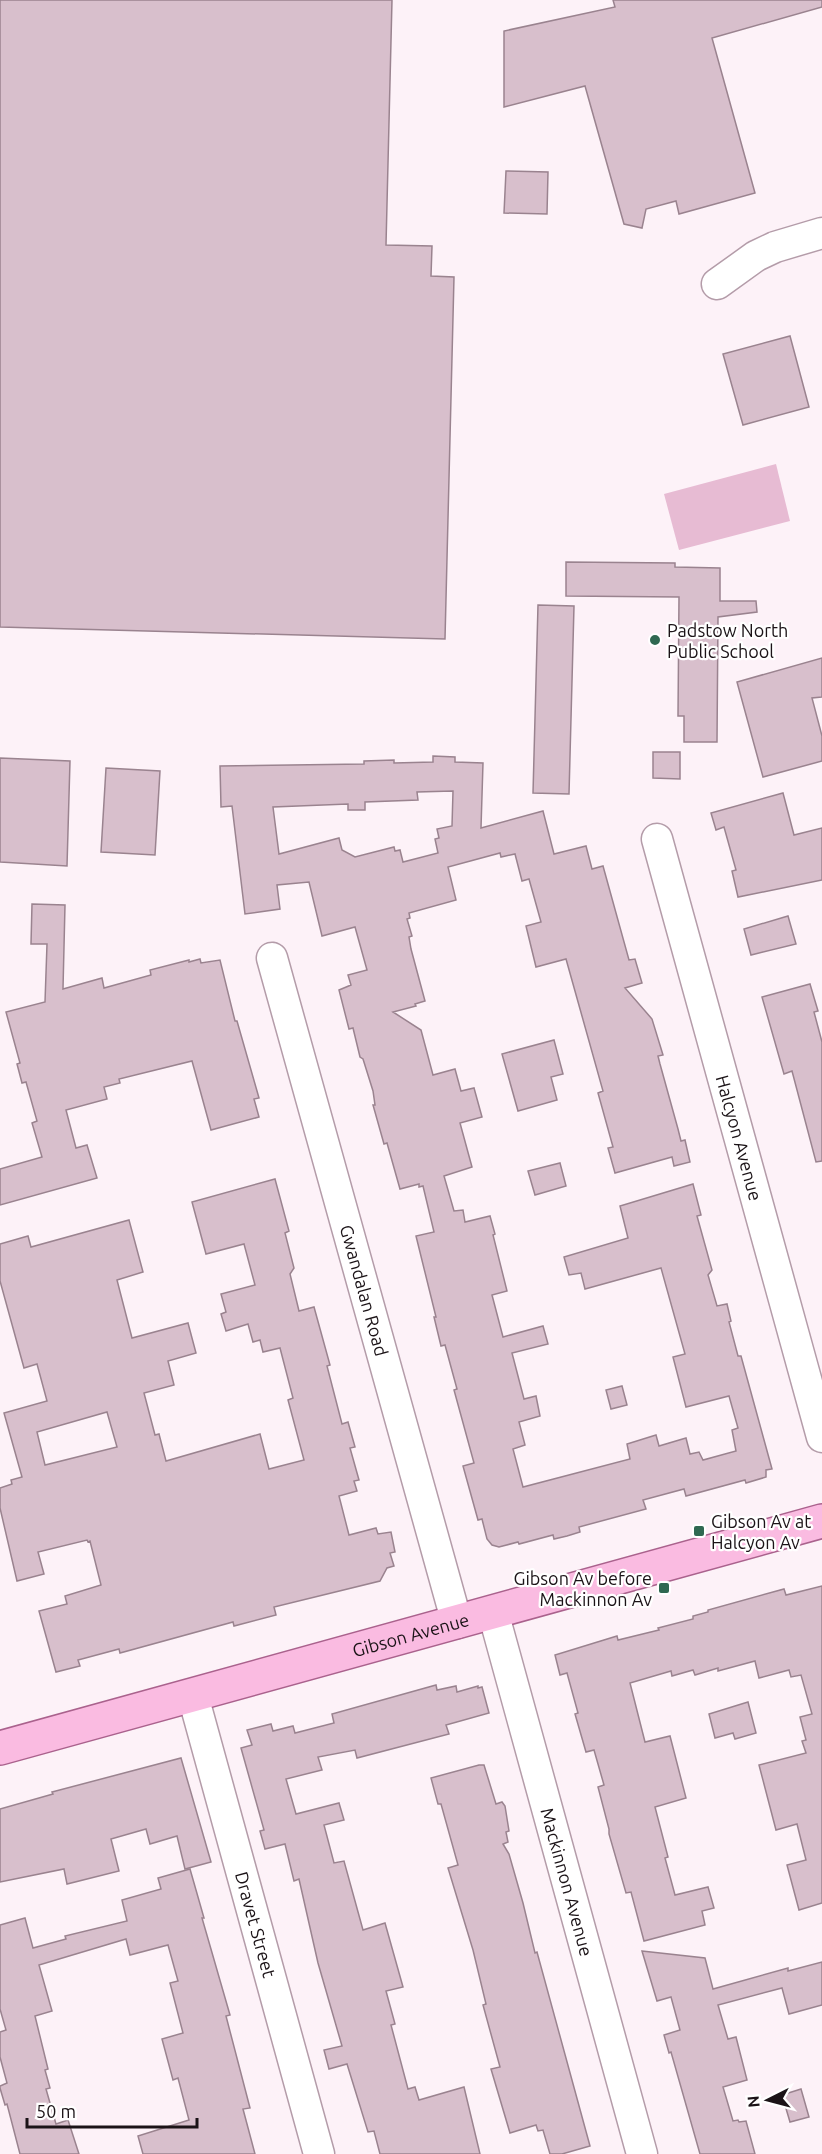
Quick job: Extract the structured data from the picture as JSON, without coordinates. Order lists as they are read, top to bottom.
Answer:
{
  "streets": {
    "main road": ["Gibson Avenue"],
    "street": [
      "Halcyon Avenue",
      "Gwandalan Road",
      "Mackinnon Avenue",
      "Dravet Street"
    ]
  },
  "crossings": [
    ["Gwandalan Road", "Gibson Avenue"],
    ["Gibson Avenue", "Mackinnon Avenue"],
    ["Gibson Avenue", "Dravet Street"]
  ],
  "places": {
    "other": ["Padstow North Public School"],
    "transit": ["Gibson Av at Halcyon Av", "Gibson Av before Mackinnon Av"]
  },
  "scale_bar": "50 m",
  "north": "left"
}
